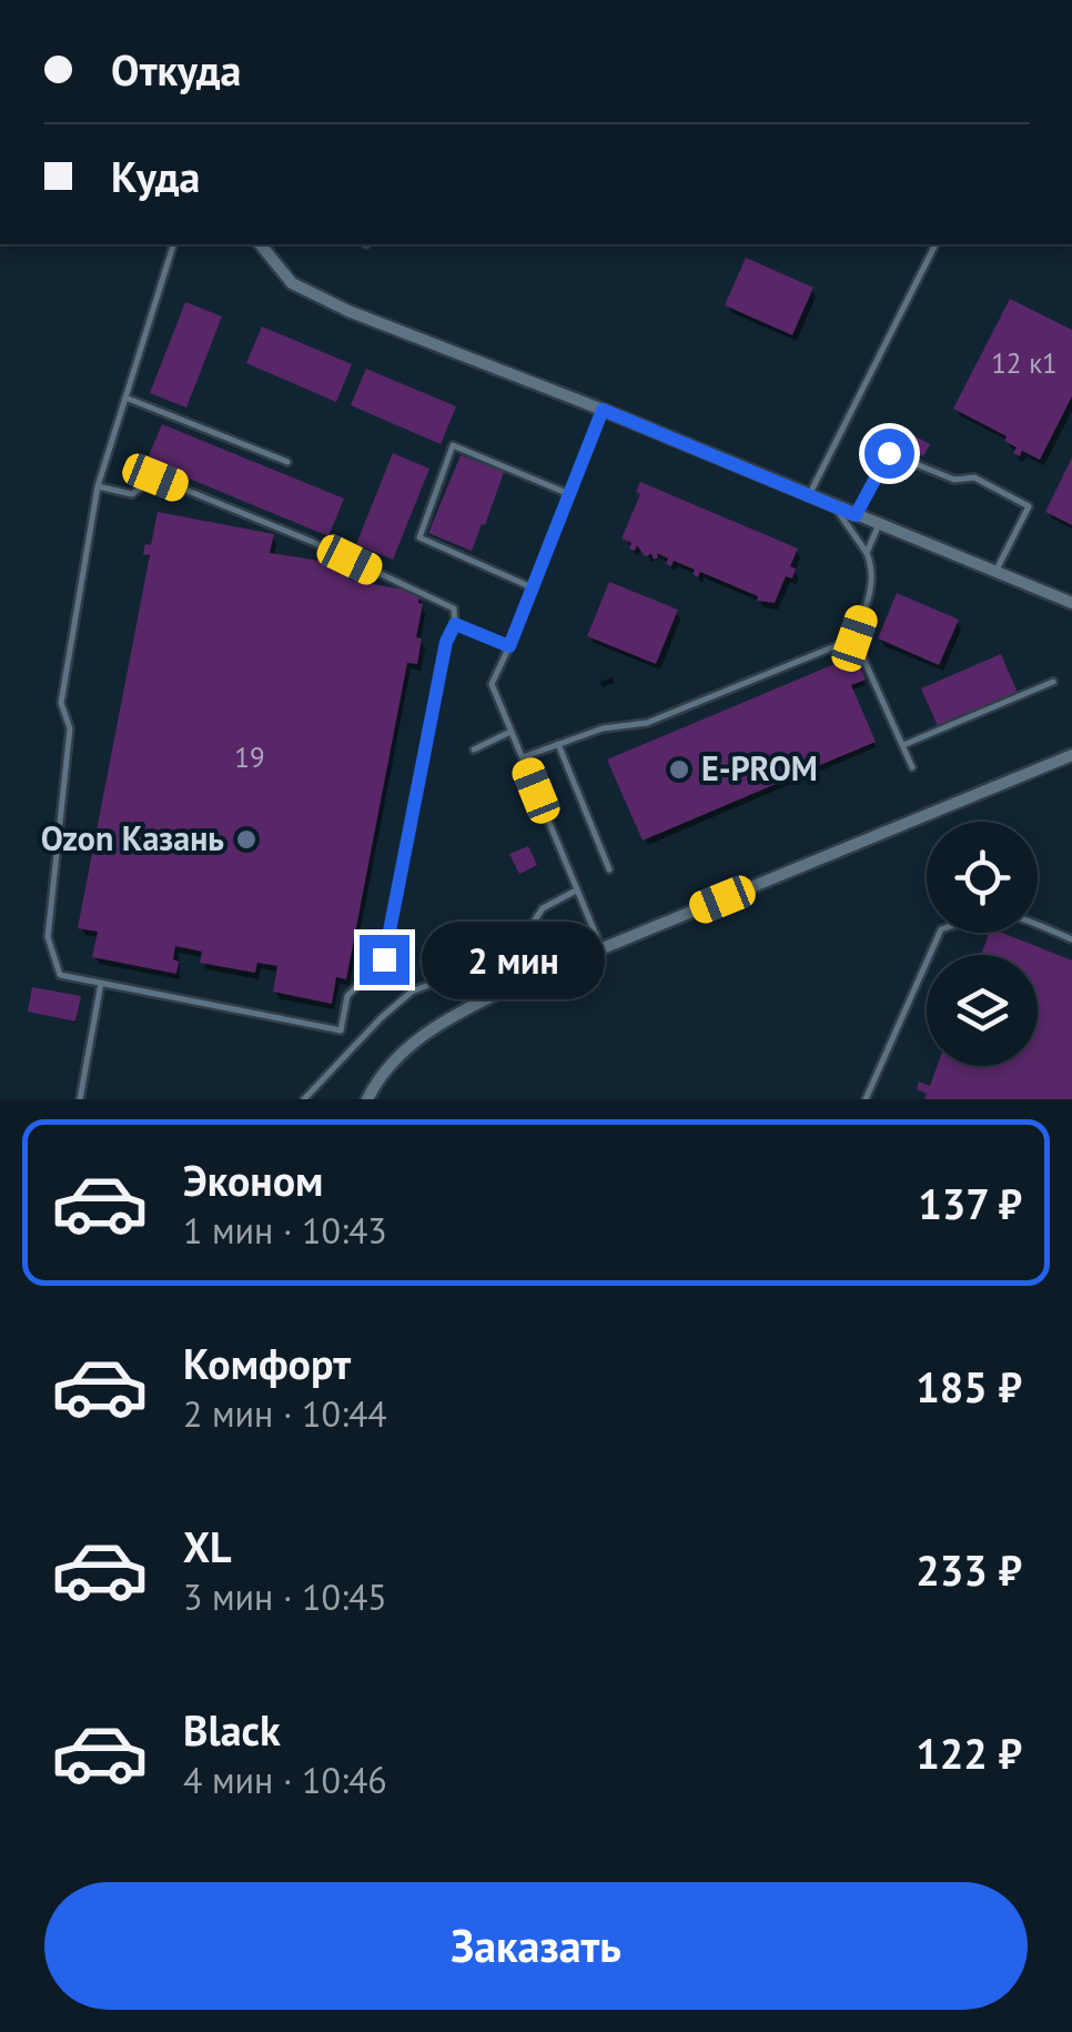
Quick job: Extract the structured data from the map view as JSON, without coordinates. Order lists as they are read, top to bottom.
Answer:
{
  "places": ["E-PROM", "Ozon Казань"],
  "house_numbers": ["12 к1", "19"],
  "page": {
    "banner": ["Откуда", "Куда"],
    "bubble": "2 мин",
    "list": [
      {
        "name": "Эконом",
        "note": "1 мин · 10:43",
        "value": "137 ₽"
      },
      {
        "name": "Комфорт",
        "note": "2 мин · 10:44",
        "value": "185 ₽"
      },
      {
        "name": "XL",
        "note": "3 мин · 10:45",
        "value": "233 ₽"
      },
      {
        "name": "Black",
        "note": "4 мин · 10:46",
        "value": "122 ₽"
      }
    ],
    "buttons": "Заказать"
  }
}
